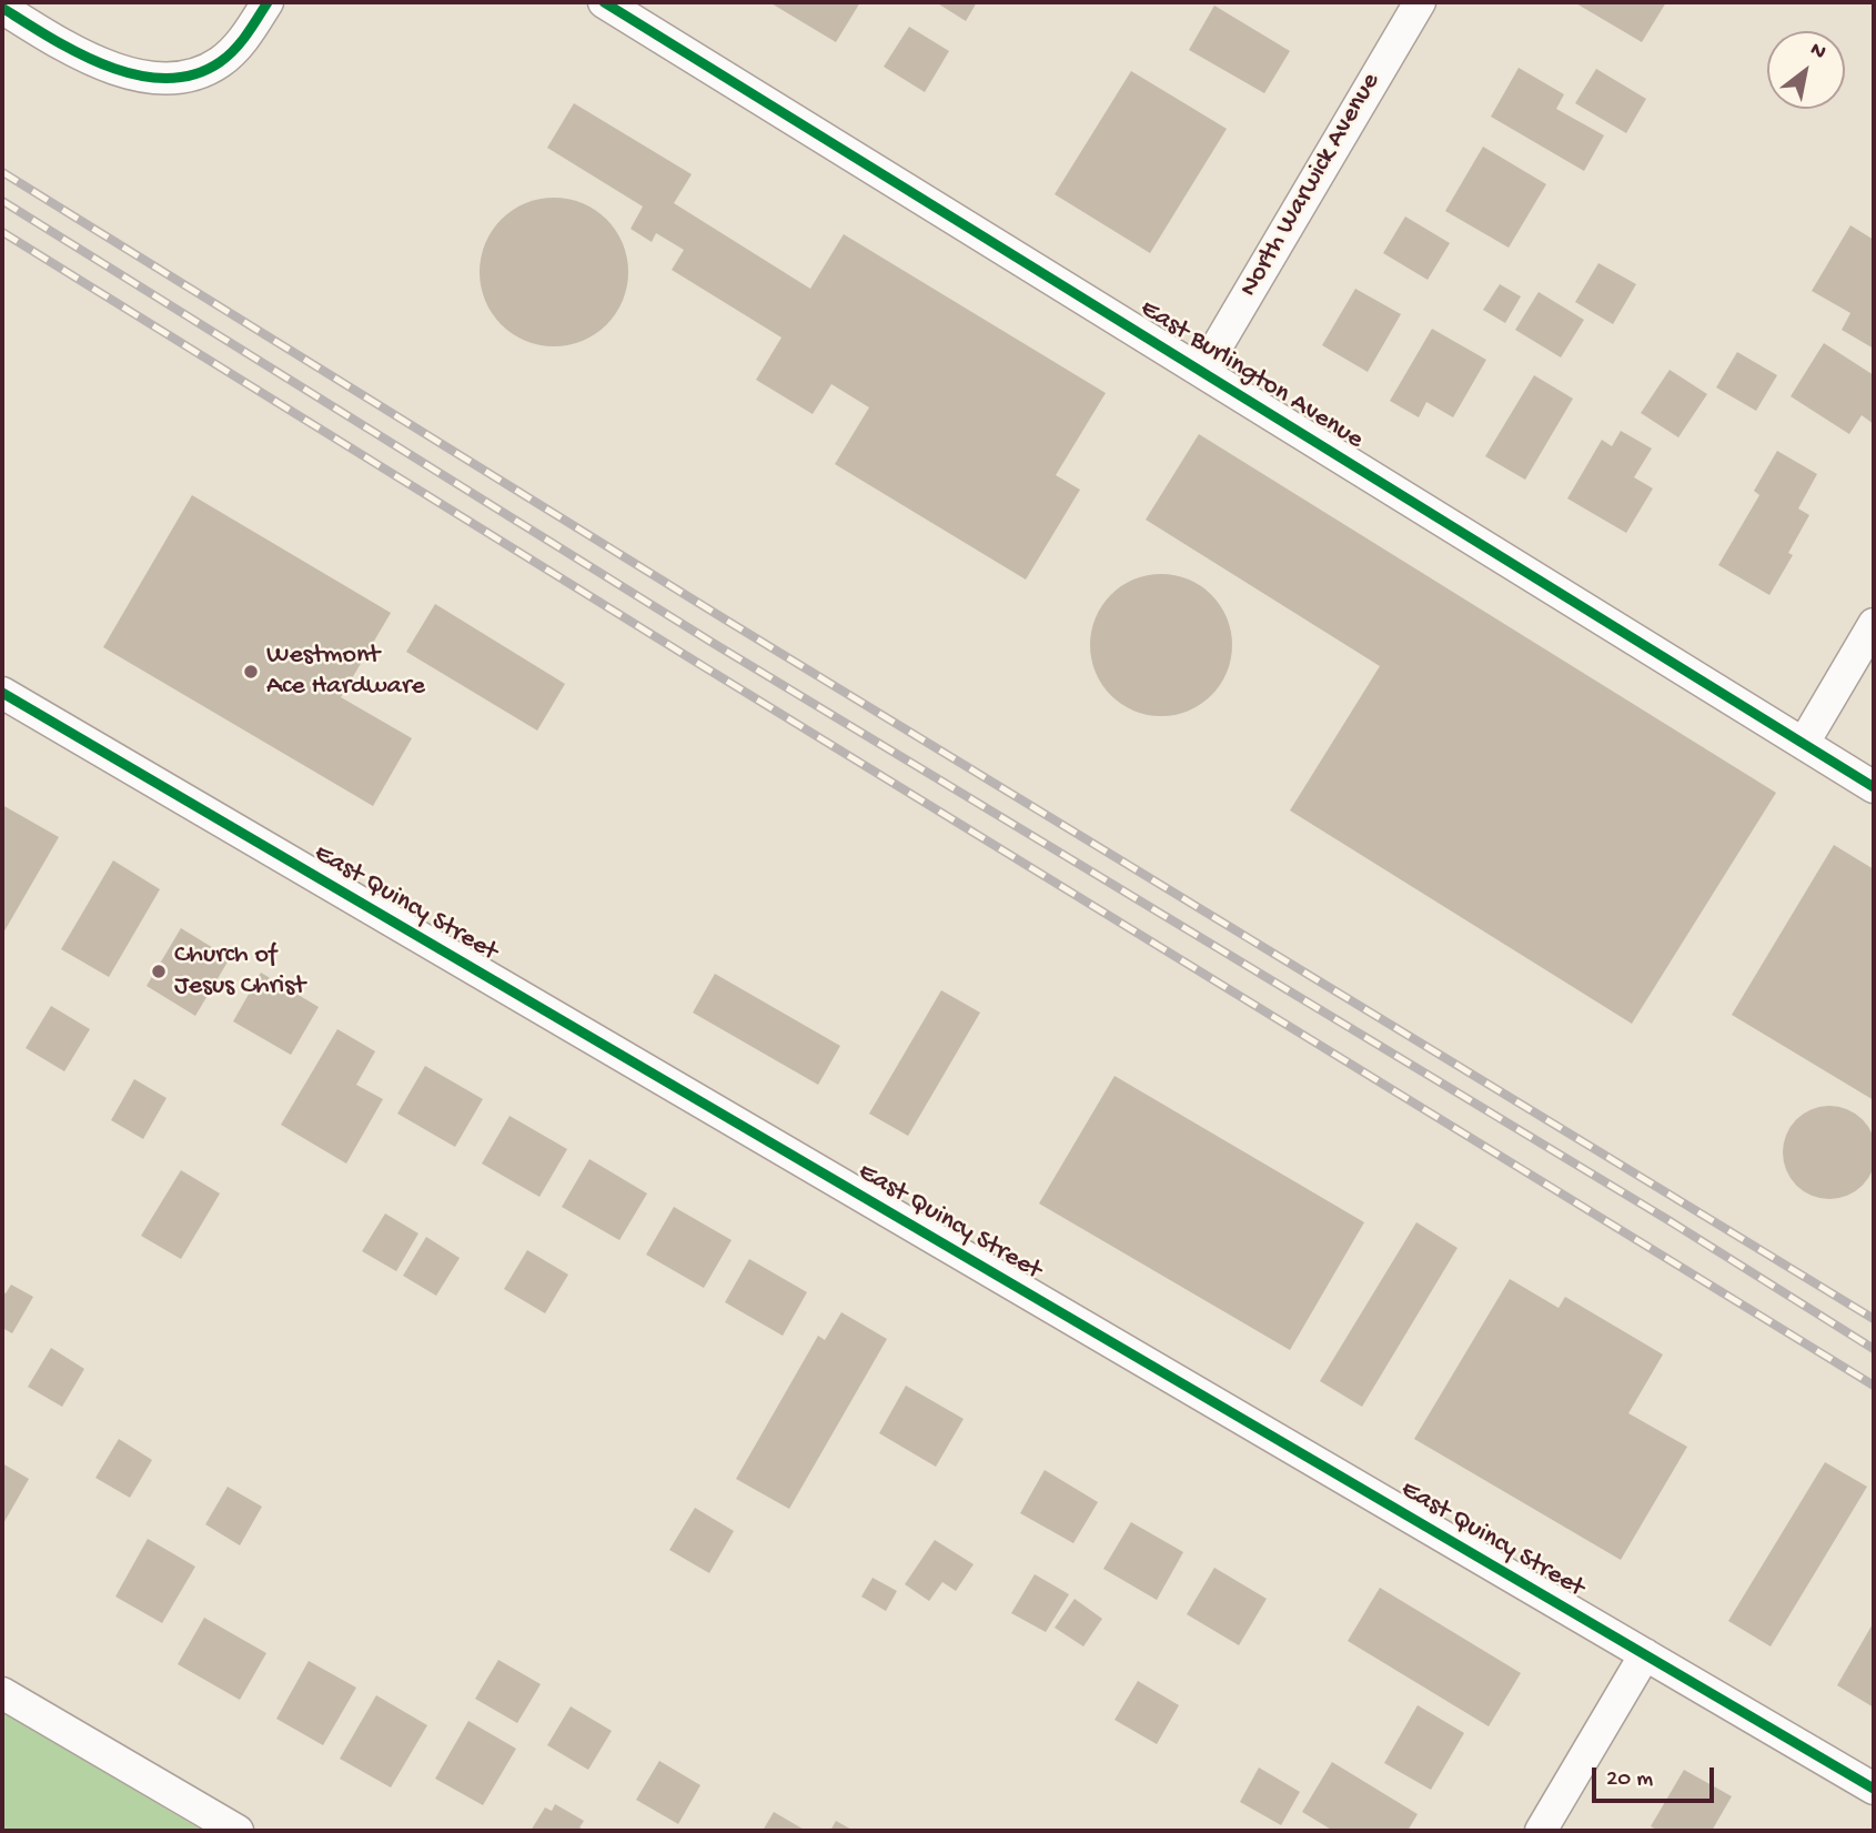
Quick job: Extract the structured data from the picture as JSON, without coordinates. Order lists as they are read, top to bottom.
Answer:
{
  "streets": {
    "street": ["North Warwick Avenue", "East Burlington Avenue", "East Quincy Street"]
  },
  "crossings": [
    ["North Warwick Avenue", "East Burlington Avenue"]
  ],
  "places": ["Westmont Ace Hardware", "Church of Jesus Christ"],
  "scale_bar": "20 m",
  "north": "top right"
}
